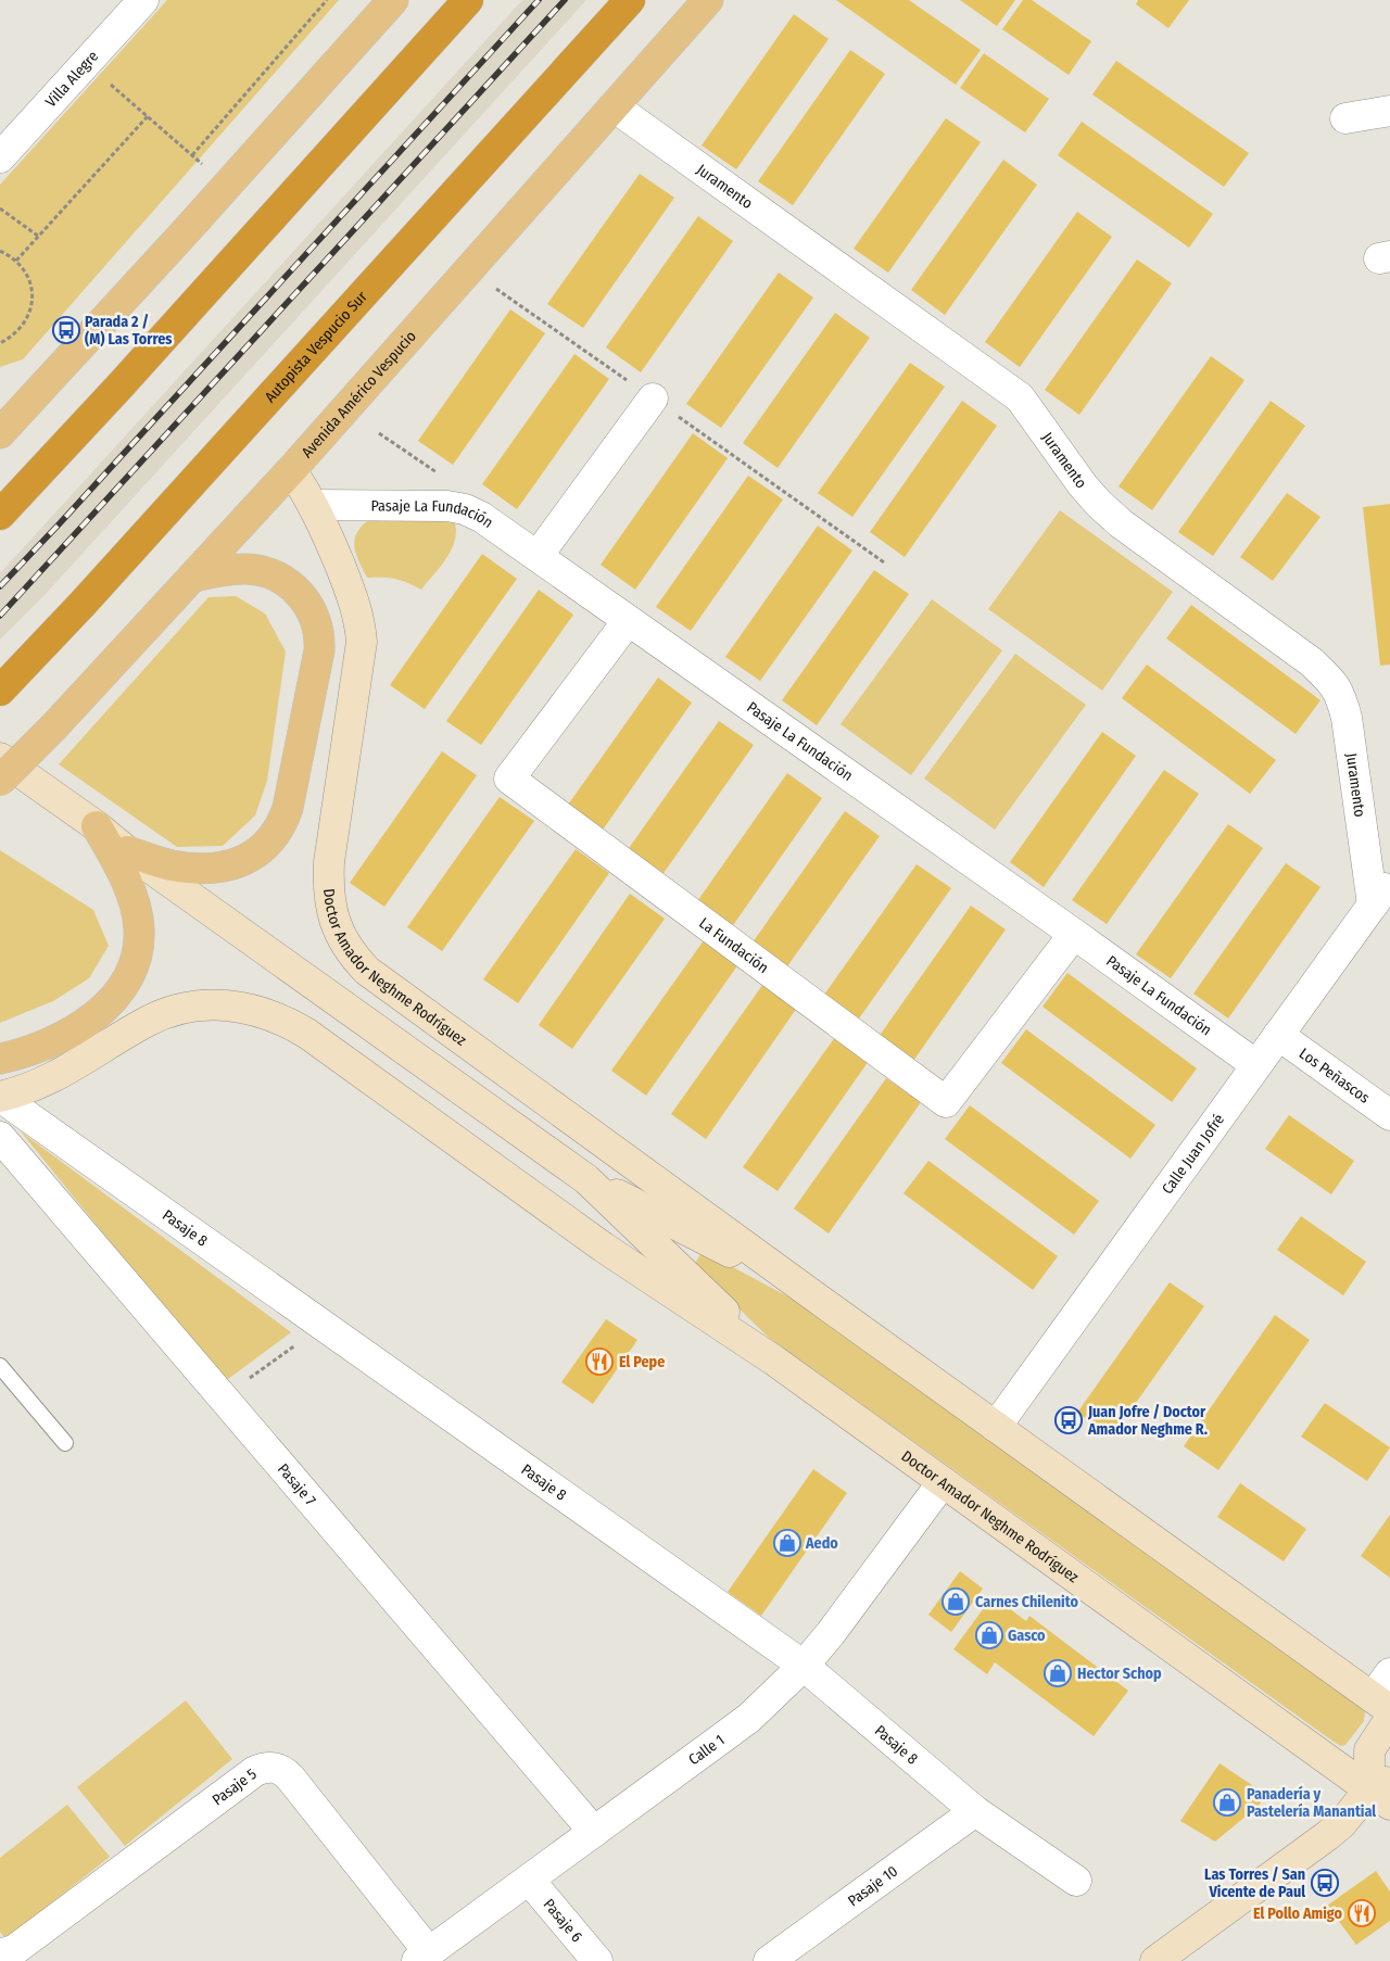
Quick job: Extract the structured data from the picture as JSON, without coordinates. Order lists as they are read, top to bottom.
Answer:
{
  "streets": {
    "highway": ["Autopista Vespucio Sur"],
    "main road": ["Avenida Américo Vespucio", "Doctor Amador Neghme Rodríguez"],
    "street": [
      "Villa Alegre",
      "Juramento",
      "Pasaje La Fundación",
      "La Fundación",
      "Los Peñascos",
      "Calle Juan Jofré",
      "Pasaje 8",
      "Pasaje 7",
      "Calle 1",
      "Pasaje 5",
      "Pasaje 10",
      "Pasaje 6"
    ]
  },
  "crossings": [
    ["Juramento", "Avenida Américo Vespucio"],
    ["Juramento", "Calle Juan Jofré"],
    ["Avenida Américo Vespucio", "Doctor Amador Neghme Rodríguez"],
    ["Pasaje La Fundación", "La Fundación"],
    ["Pasaje La Fundación", "Doctor Amador Neghme Rodríguez"],
    ["Pasaje La Fundación", "Calle Juan Jofré"],
    ["Doctor Amador Neghme Rodríguez", "Calle Juan Jofré"],
    ["Doctor Amador Neghme Rodríguez", "Pasaje 8"],
    ["Doctor Amador Neghme Rodríguez", "Calle 1"],
    ["Los Peñascos", "Calle Juan Jofré"],
    ["Pasaje 8", "Calle 1"],
    ["Pasaje 8", "Pasaje 10"],
    ["Pasaje 7", "Calle 1"],
    ["Calle 1", "Pasaje 5"],
    ["Calle 1", "Pasaje 6"]
  ],
  "places": {
    "bus stop": ["Parada 2 / (M) Las Torres", "Juan Jofre / Doctor Amador Neghme R.", "Las Torres / San Vicente de Paul"],
    "restaurant": ["El Pepe", "El Pollo Amigo"],
    "shop": [
      "Aedo",
      "Carnes Chilenito",
      "Gasco",
      "Hector Schop",
      "Panadería y Pastelería Manantial"
    ]
  }
}
